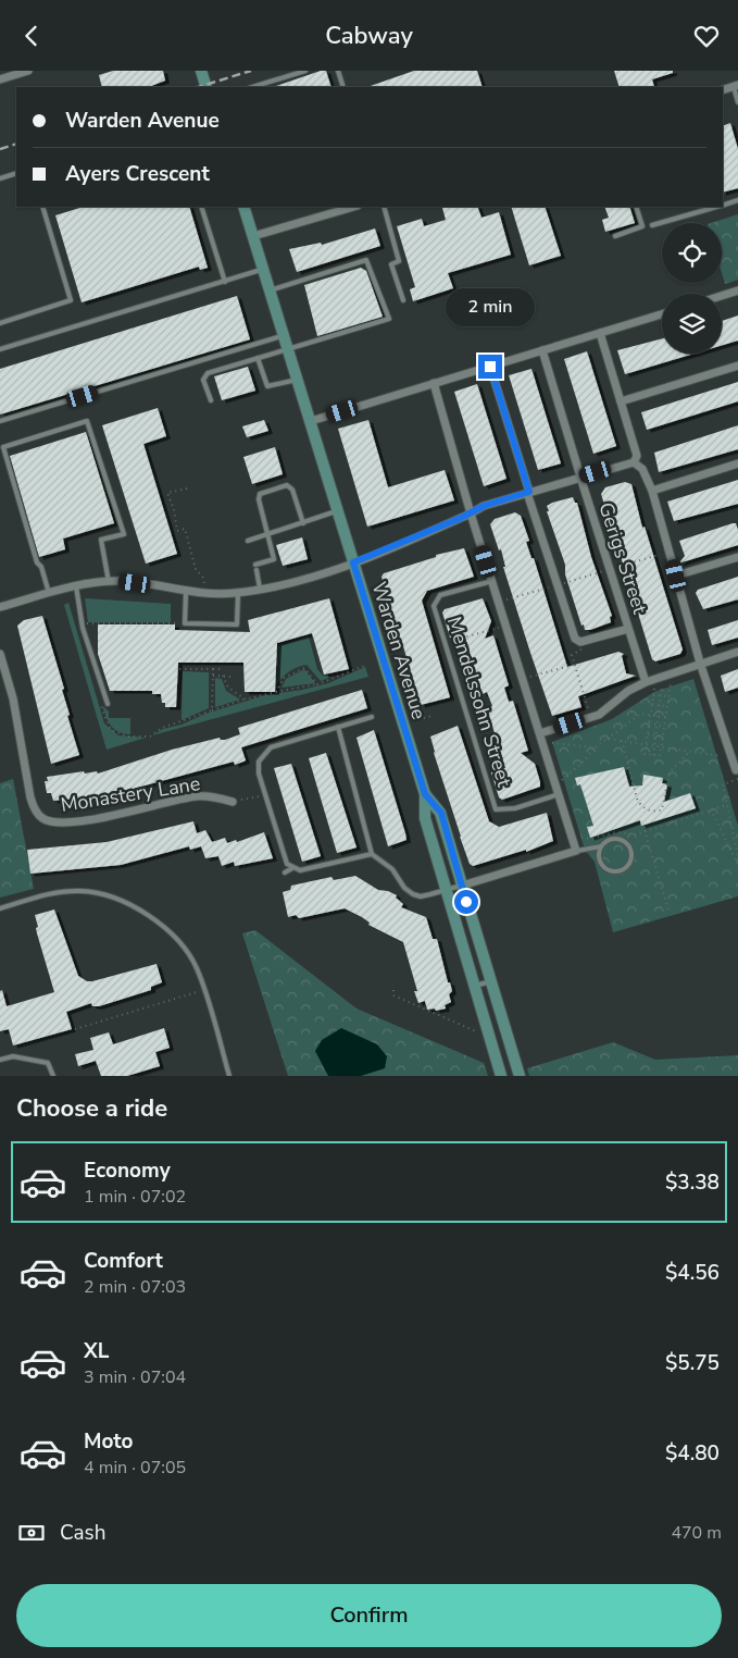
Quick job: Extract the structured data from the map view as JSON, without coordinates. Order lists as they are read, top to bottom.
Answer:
{
  "streets": {
    "main road": ["Warden Avenue"],
    "street": ["Gerigs Street", "Monastery Lane"],
    "lane": ["Mendelssohn Street"]
  },
  "page": {
    "header": "Cabway",
    "banner": ["Warden Avenue", "Ayers Crescent"],
    "bubble": "2 min",
    "heading": "Choose a ride",
    "list": [
      {
        "name": "Economy",
        "note": "1 min · 07:02",
        "value": "$3.38"
      },
      {
        "name": "Comfort",
        "note": "2 min · 07:03",
        "value": "$4.56"
      },
      {
        "name": "XL",
        "note": "3 min · 07:04",
        "value": "$5.75"
      },
      {
        "name": "Moto",
        "note": "4 min · 07:05",
        "value": "$4.80"
      }
    ],
    "pay": ["Cash", "470 m"],
    "buttons": "Confirm"
  }
}
